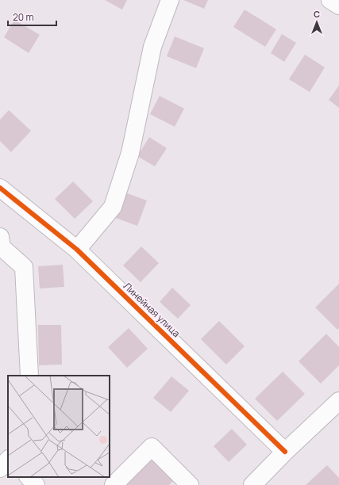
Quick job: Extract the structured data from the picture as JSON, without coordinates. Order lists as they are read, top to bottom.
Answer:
{
  "streets": {
    "street": ["Линейная улица"]
  },
  "scale_bar": "20 m",
  "north": "top"
}
